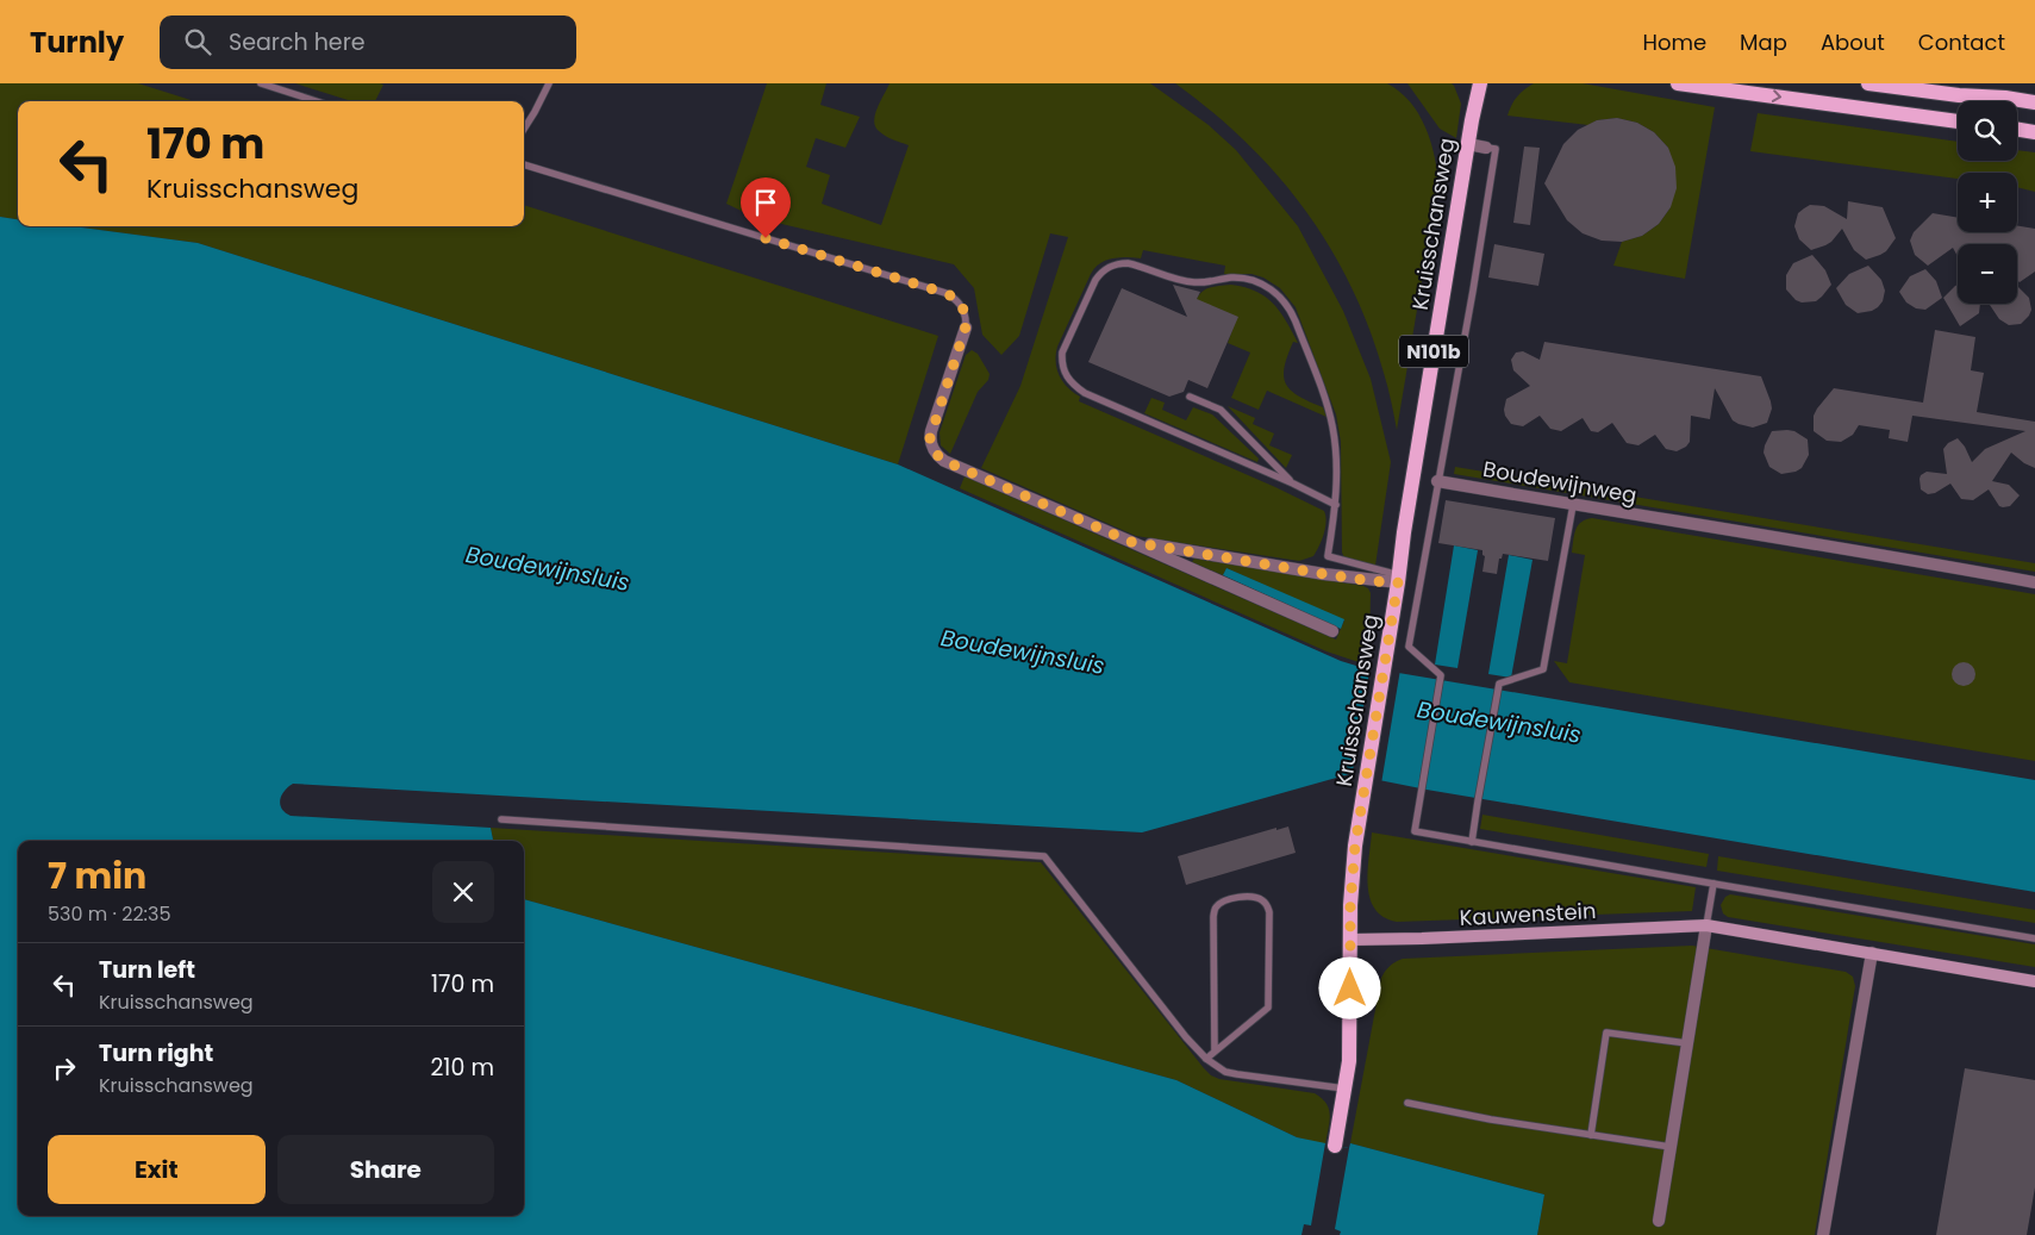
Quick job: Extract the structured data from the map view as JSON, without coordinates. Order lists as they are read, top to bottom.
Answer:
{
  "streets": {
    "main road": ["Kruisschansweg", "N101b"],
    "street": ["Boudewijnweg", "Kauwenstein"]
  },
  "crossings": [
    ["Kruisschansweg", "Kauwenstein"]
  ],
  "water": ["Boudewijnsluis"],
  "page": {
    "header": "Turnly",
    "search": "Search here",
    "nav": [
      "Home",
      "Map",
      "About",
      "Contact"
    ],
    "map_buttons": ["+", "−"],
    "turn": ["170 m", "Kruisschansweg"],
    "heading": ["7 min", "530 m · 22:35"],
    "list": [
      {
        "name": "Turn left",
        "note": "Kruisschansweg",
        "value": "170 m"
      },
      {
        "name": "Turn right",
        "note": "Kruisschansweg",
        "value": "210 m"
      }
    ],
    "buttons": ["Exit", "Share"]
  }
}
